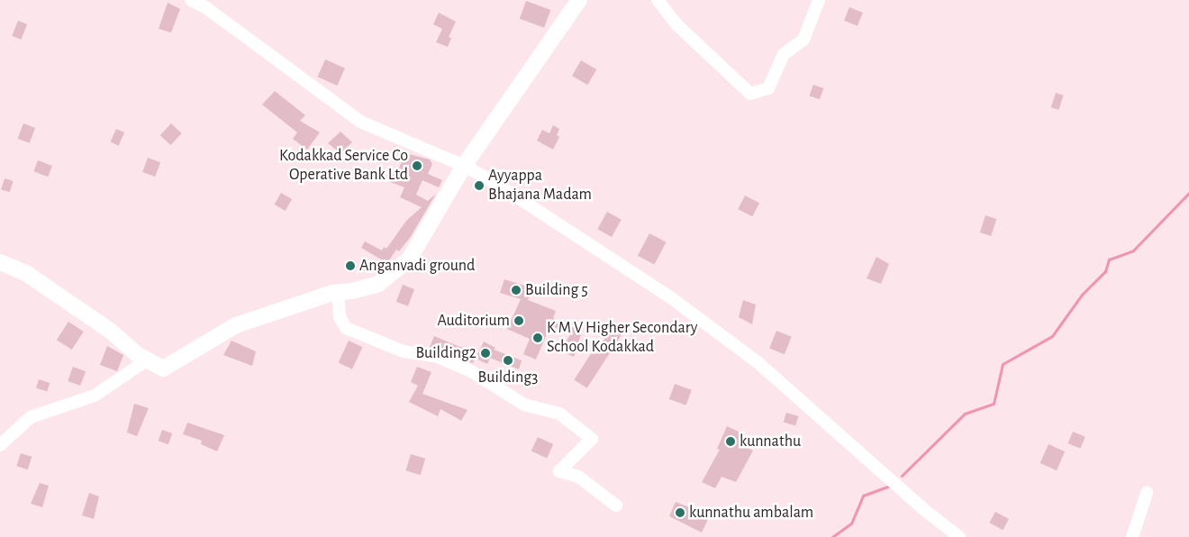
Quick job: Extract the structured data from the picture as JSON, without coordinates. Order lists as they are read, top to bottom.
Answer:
{
  "places": [
    "Kodakkad Service Co Operative Bank Ltd",
    "Ayyappa Bhajana Madam",
    "Anganvadi ground",
    "Building 5",
    "Auditorium",
    "K M V Higher Secondary School Kodakkad",
    "Building2",
    "Building3",
    "kunnathu",
    "kunnathu ambalam"
  ]
}
